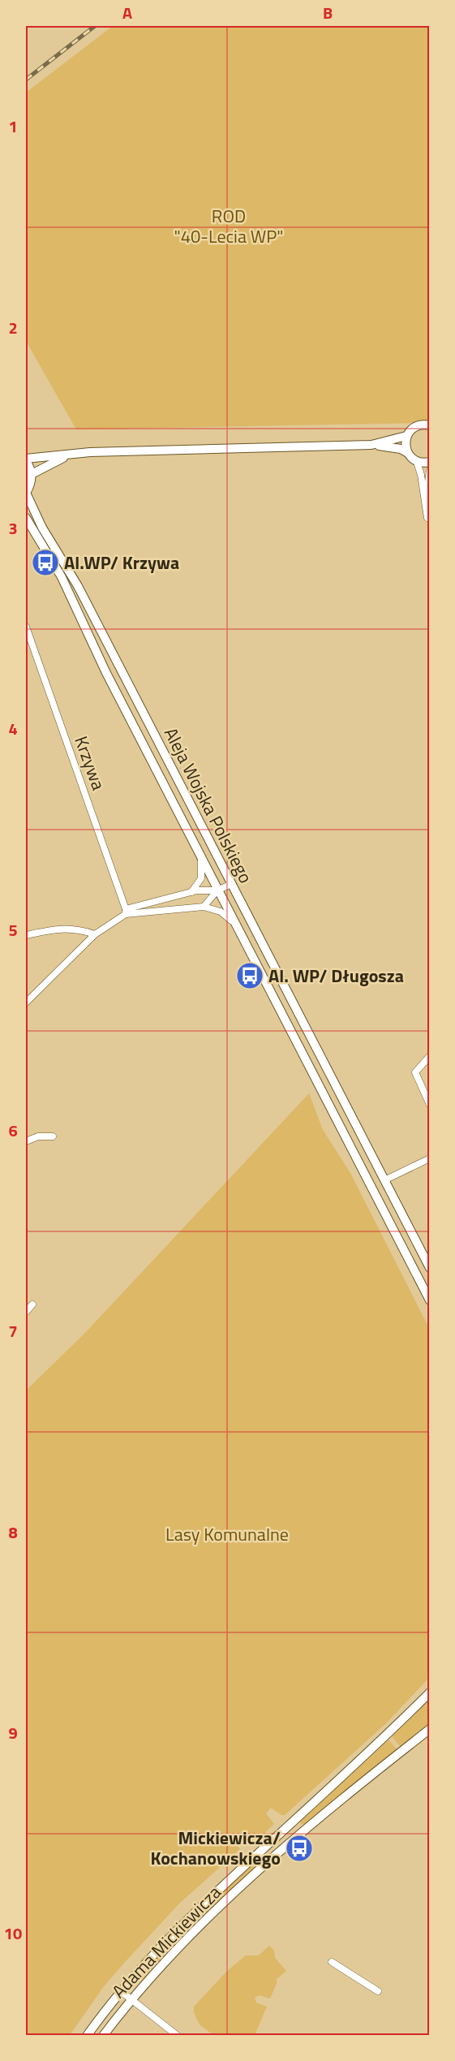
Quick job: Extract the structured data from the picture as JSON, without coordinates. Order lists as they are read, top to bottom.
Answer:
{
  "streets": {
    "main road": ["Aleja Wojska Polskiego", "Adama Mickiewicza"],
    "street": ["Krzywa"]
  },
  "parks": ["ROD \"40-Lecia WP\"", "Lasy Komunalne"],
  "places": {
    "bus stop": ["Al.WP/ Krzywa", "Al. WP/ Długosza", "Mickiewicza/ Kochanowskiego"]
  },
  "grid": {
    "columns": ["A", "B"],
    "rows": [
      "1",
      "2",
      "3",
      "4",
      "5",
      "6",
      "7",
      "8",
      "9",
      "10"
    ]
  }
}
